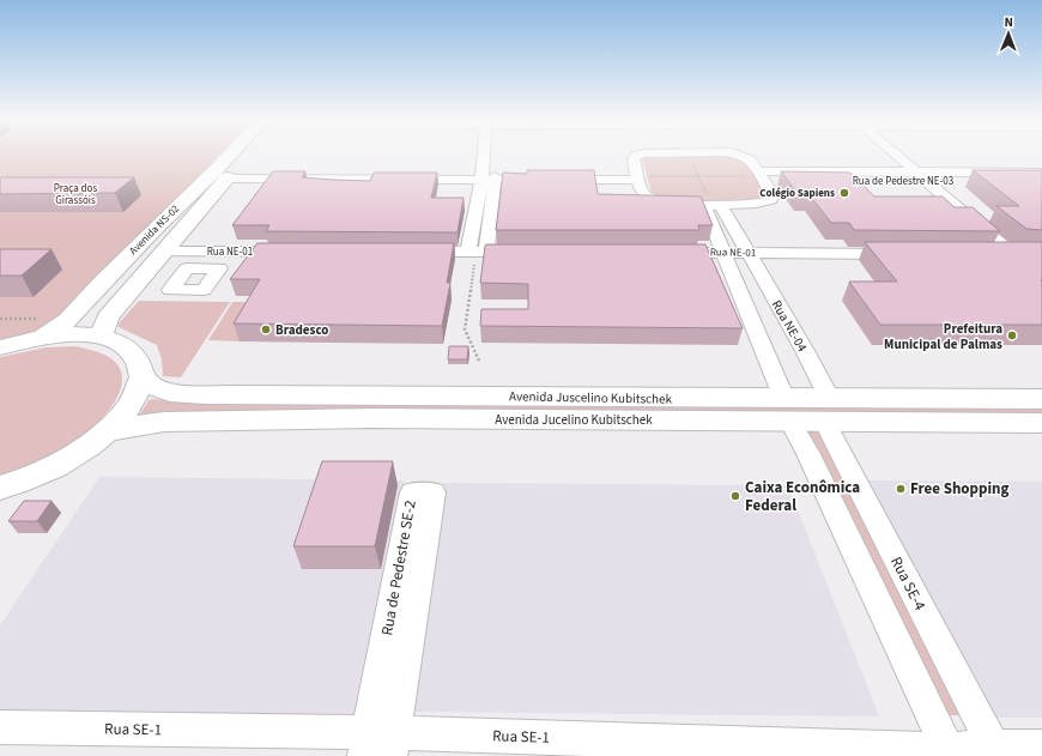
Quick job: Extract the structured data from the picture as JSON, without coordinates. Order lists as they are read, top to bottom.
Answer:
{
  "streets": {
    "main road": ["Avenida NS-02", "Avenida Juscelino Kubitschek", "Avenida Jucelino Kubitschek"],
    "street": [
      "Rua de Pedestre NE-03",
      "Rua NE-01",
      "Rua NE-04",
      "Rua de Pedestre SE-2",
      "Rua SE-4",
      "Rua SE-1"
    ]
  },
  "crossings": [
    ["Avenida NS-02", "Rua NE-01"],
    ["Rua NE-01", "Rua NE-04"],
    ["Rua NE-04", "Avenida Jucelino Kubitschek"],
    ["Rua NE-04", "Rua SE-4"],
    ["Avenida Juscelino Kubitschek", "Avenida Jucelino Kubitschek"],
    ["Avenida Jucelino Kubitschek", "Rua SE-4"],
    ["Rua de Pedestre SE-2", "Rua SE-1"],
    ["Rua SE-4", "Rua SE-1"]
  ],
  "parks": ["Praça dos Girassóis"],
  "places": [
    "Colégio Sapiens",
    "Bradesco",
    "Prefeitura Municipal de Palmas",
    "Free Shopping",
    "Caixa Econômica Federal"
  ],
  "north": "top"
}
